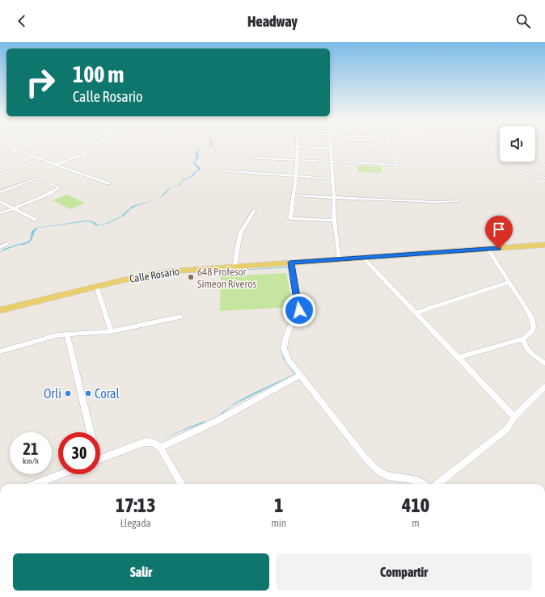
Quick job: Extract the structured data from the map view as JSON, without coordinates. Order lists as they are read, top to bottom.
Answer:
{
  "streets": {
    "main road": ["Calle Rosario"]
  },
  "places": ["648 Profesor Simeon Riveros", "Orli", "Coral"],
  "page": {
    "header": "Headway",
    "turn": ["100 m", "Calle Rosario"],
    "speed": "21 km/h",
    "limit": "30",
    "eta": [
      "17:13",
      "Llegada",
      "1",
      "min",
      "410",
      "m"
    ],
    "buttons": ["Salir", "Compartir"]
  }
}
